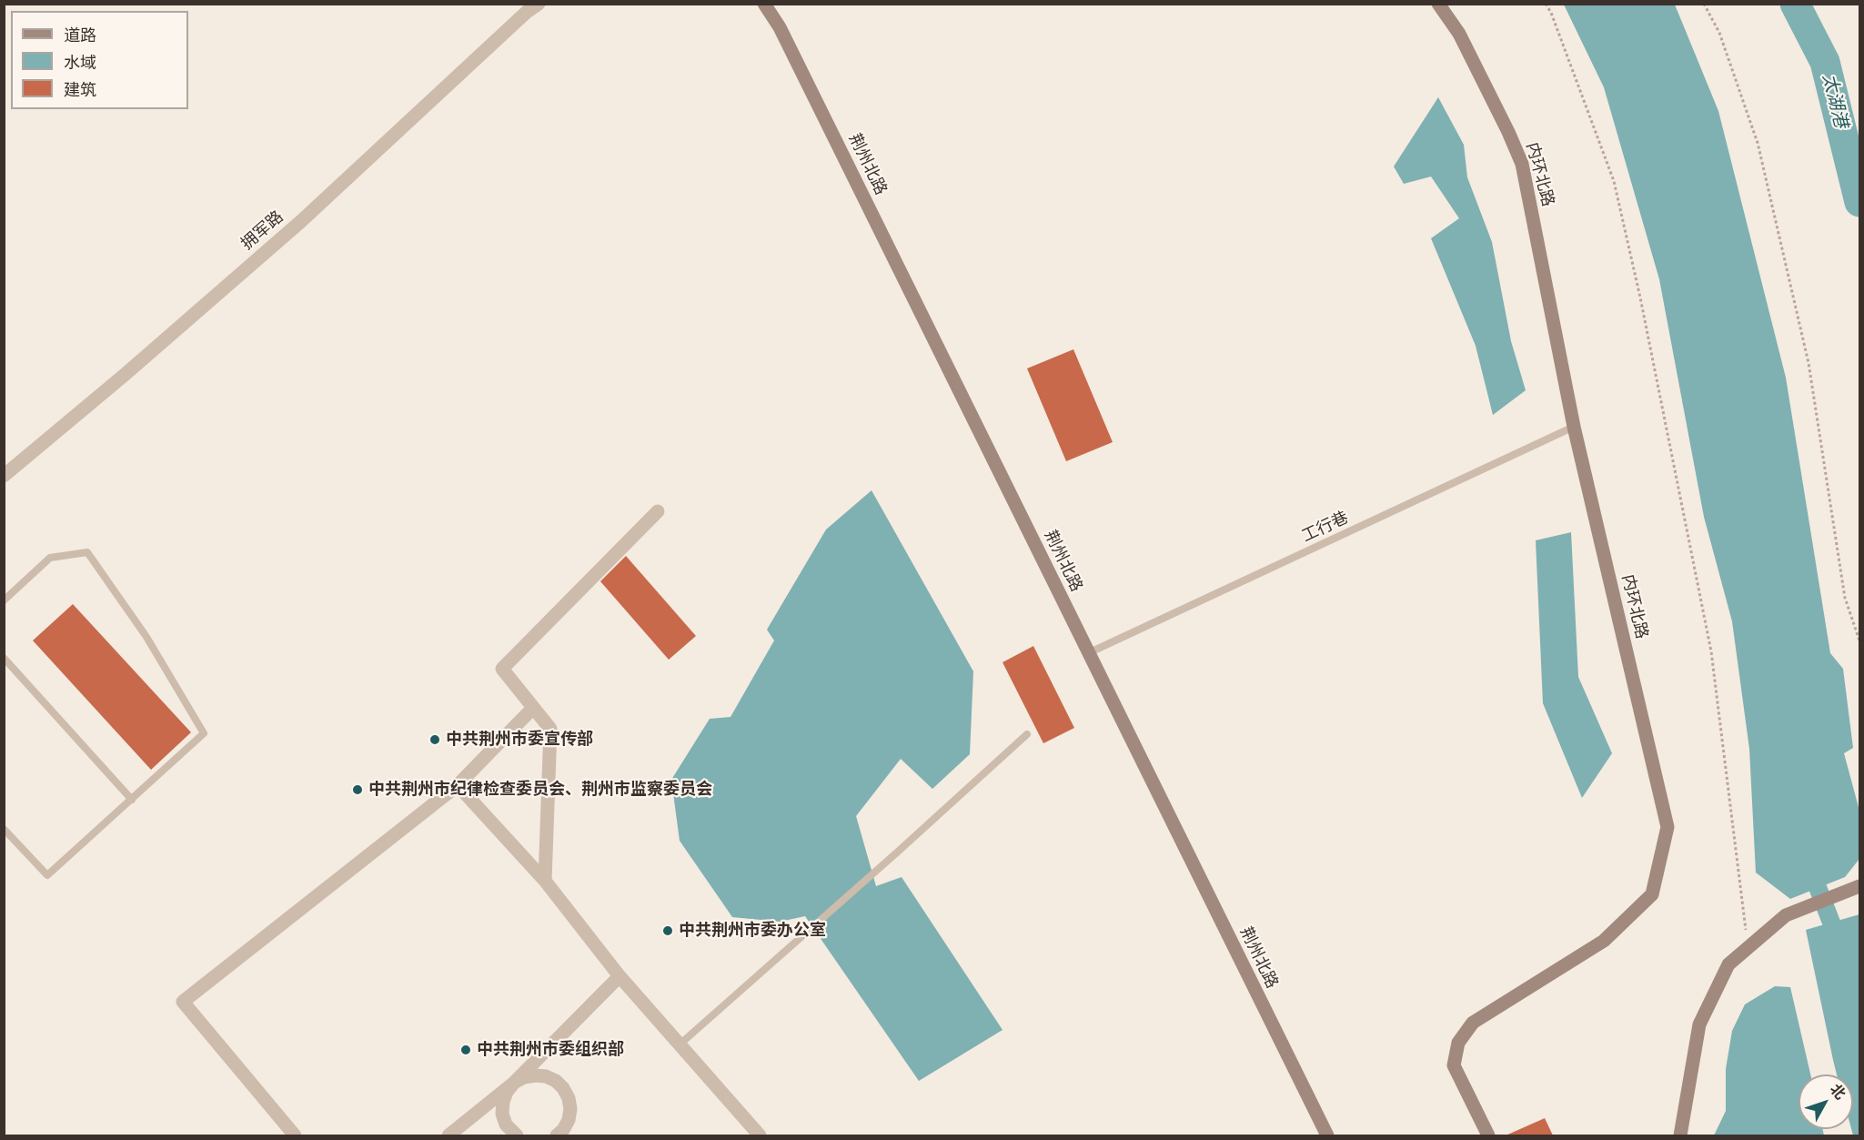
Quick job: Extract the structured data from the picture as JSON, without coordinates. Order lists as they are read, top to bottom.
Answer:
{
  "streets": {
    "street": ["荆州北路", "内环北路", "拥军路"],
    "lane": ["工行巷"]
  },
  "crossings": [
    ["荆州北路", "工行巷"],
    ["内环北路", "工行巷"]
  ],
  "water": ["太湖港"],
  "places": [
    "中共荆州市委宣传部",
    "中共荆州市纪律检查委员会、荆州市监察委员会",
    "中共荆州市委办公室",
    "中共荆州市委组织部"
  ],
  "legend": ["道路", "水域", "建筑"],
  "north": "top right"
}
